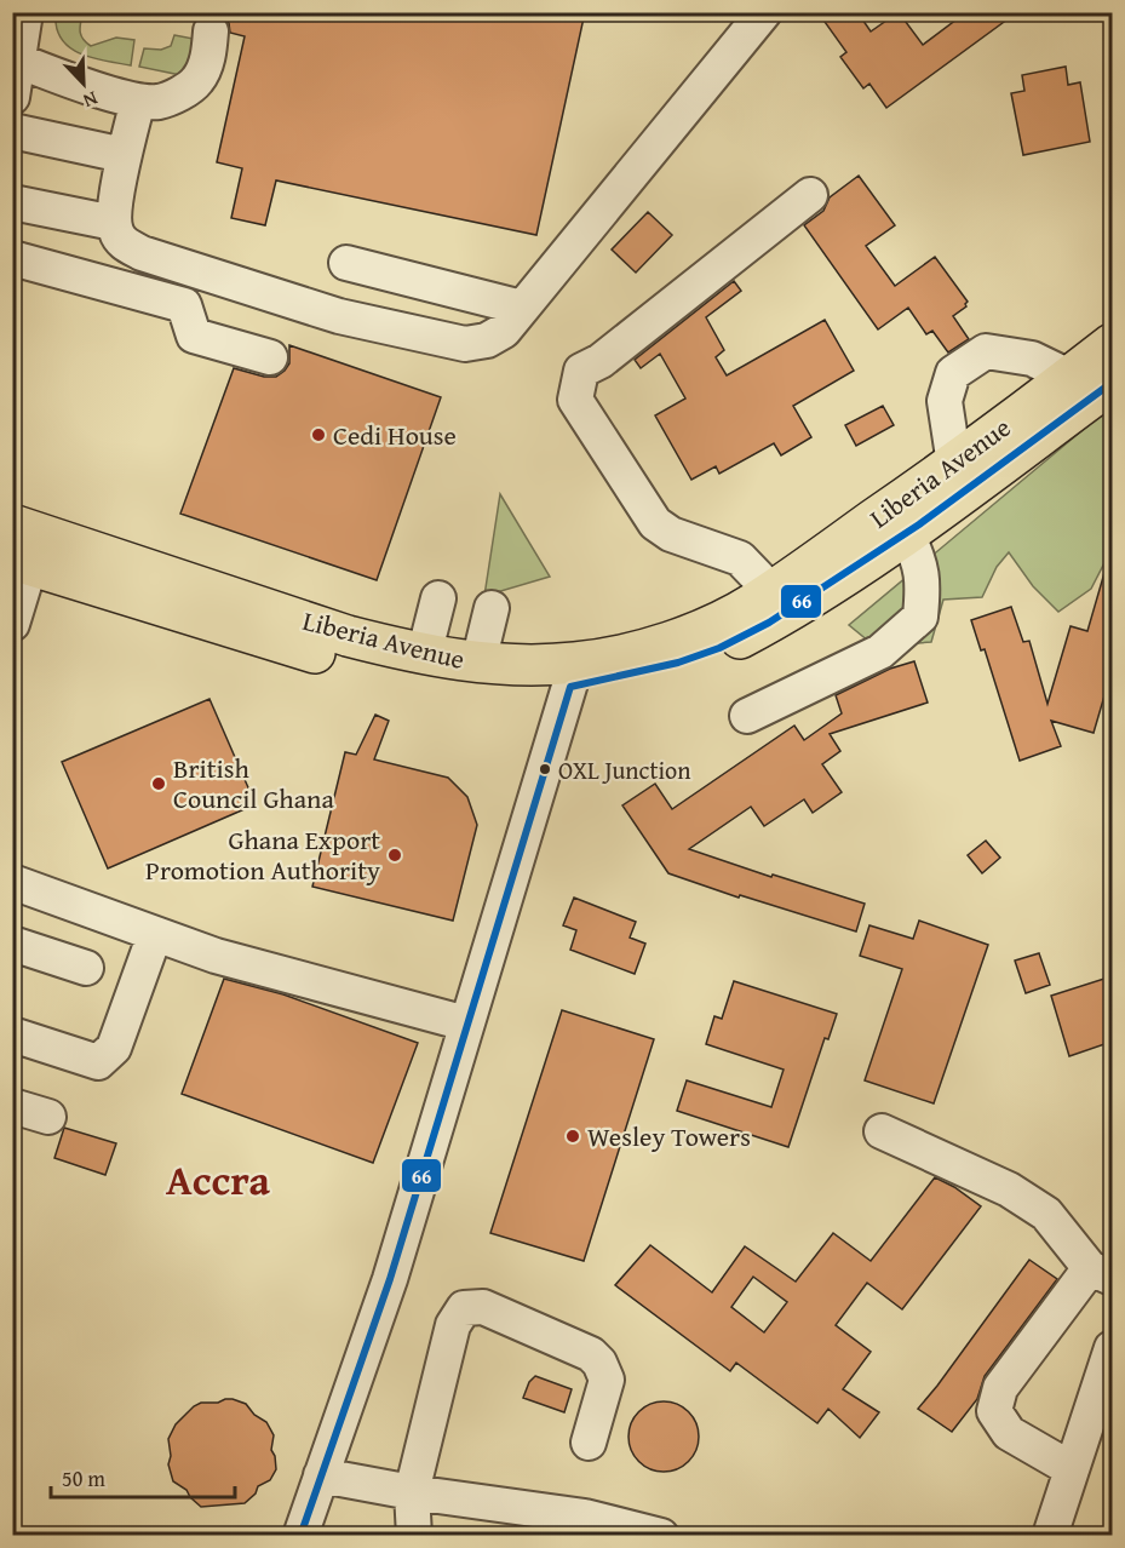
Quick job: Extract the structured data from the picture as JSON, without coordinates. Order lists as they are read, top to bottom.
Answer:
{
  "streets": {
    "main road": ["Liberia Avenue"]
  },
  "districts": ["Accra"],
  "places": [
    "Cedi House",
    "OXL Junction",
    "British Council Ghana",
    "Ghana Export Promotion Authority",
    "Wesley Towers"
  ],
  "lines": ["transit line 66"],
  "scale_bar": "50 m",
  "north": "bottom right"
}
